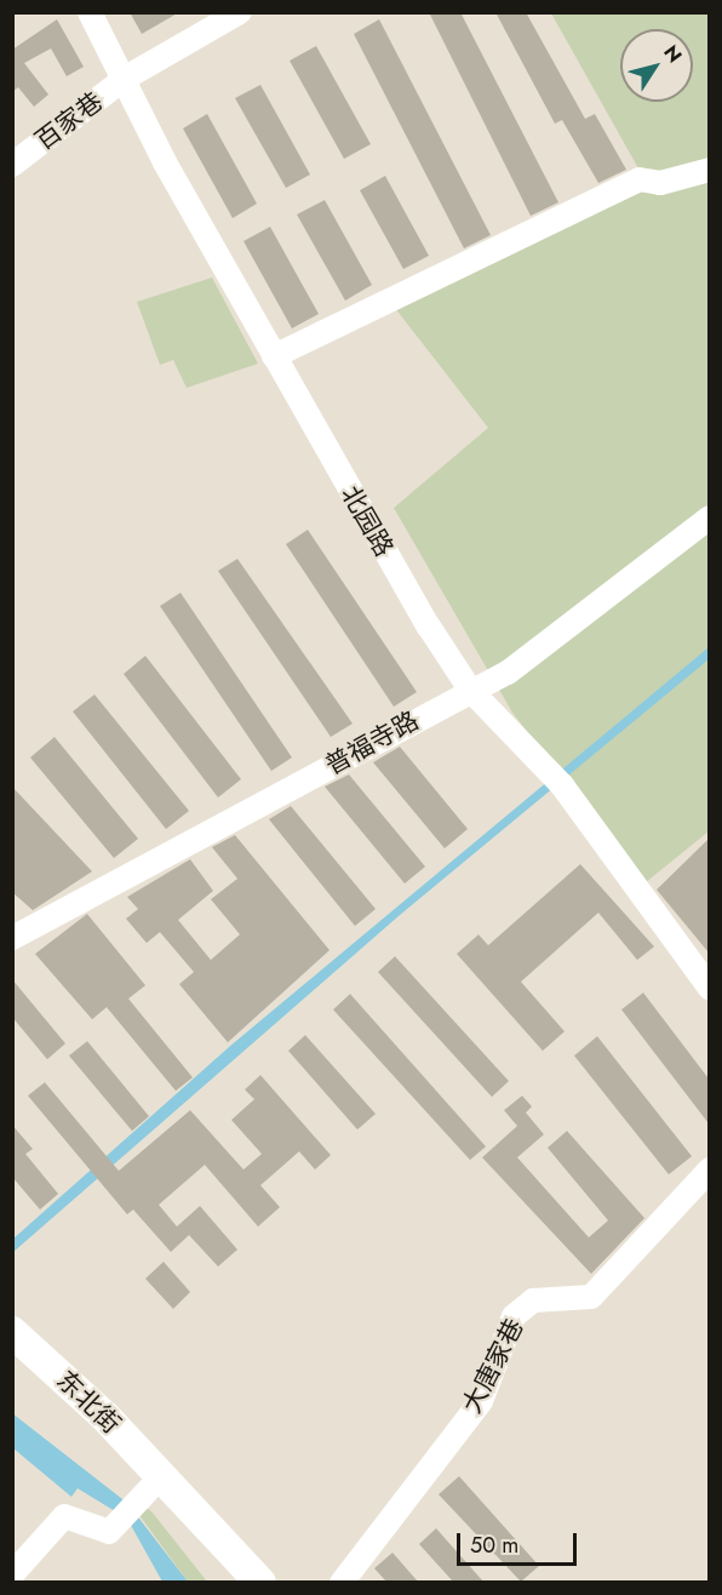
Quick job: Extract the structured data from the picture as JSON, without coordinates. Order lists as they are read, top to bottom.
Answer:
{
  "streets": {
    "main road": ["东北街"],
    "street": [
      "百家巷",
      "北园路",
      "普福寺路",
      "大唐家巷"
    ]
  },
  "crossings": [
    ["百家巷", "北园路"],
    ["北园路", "普福寺路"]
  ],
  "scale_bar": "50 m",
  "north": "top right"
}
